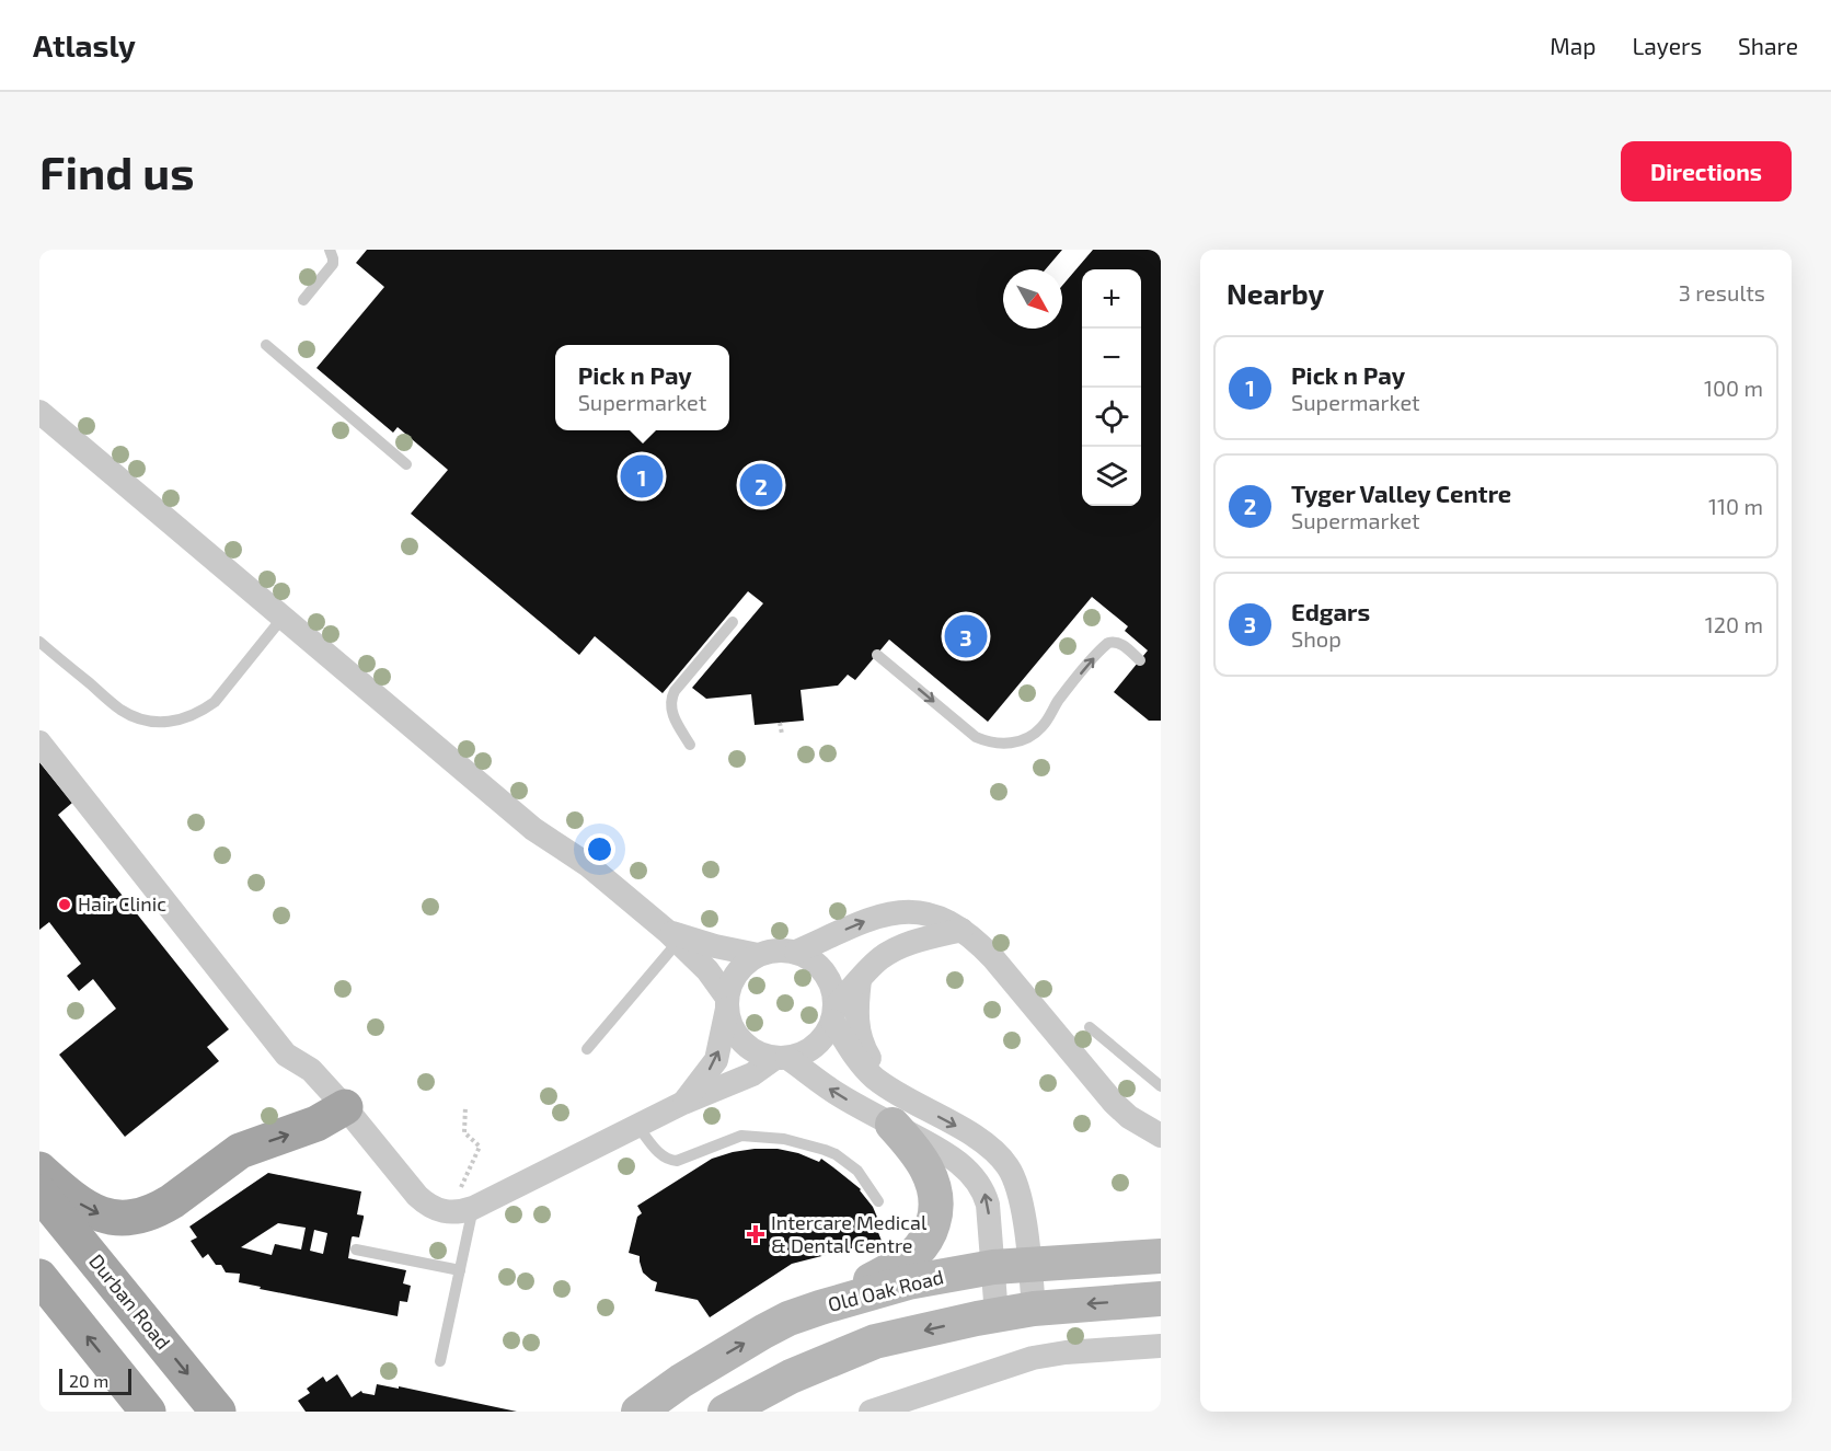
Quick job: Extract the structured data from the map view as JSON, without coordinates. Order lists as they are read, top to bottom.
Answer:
{
  "streets": {
    "main road": ["Old Oak Road", "Durban Road"]
  },
  "places": {
    "other": ["Hair Clinic"],
    "health": ["Intercare Medical & Dental Centre"]
  },
  "scale_bar": "20 m",
  "north": "bottom right",
  "page": {
    "header": "Atlasly",
    "nav": ["Map", "Layers", "Share"],
    "buttons": "Directions",
    "title": "Find us",
    "heading": ["Nearby", "3 results"],
    "map_buttons": ["+", "−"],
    "list": [
      {
        "mark": "1",
        "name": "Pick n Pay",
        "note": "Supermarket",
        "value": "100 m"
      },
      {
        "mark": "2",
        "name": "Tyger Valley Centre",
        "note": "Supermarket",
        "value": "110 m"
      },
      {
        "mark": "3",
        "name": "Edgars",
        "note": "Shop",
        "value": "120 m"
      }
    ],
    "popup": ["Pick n Pay", "Supermarket"],
    "pins": ["1", "2", "3"],
    "scale": "20 m"
  }
}
